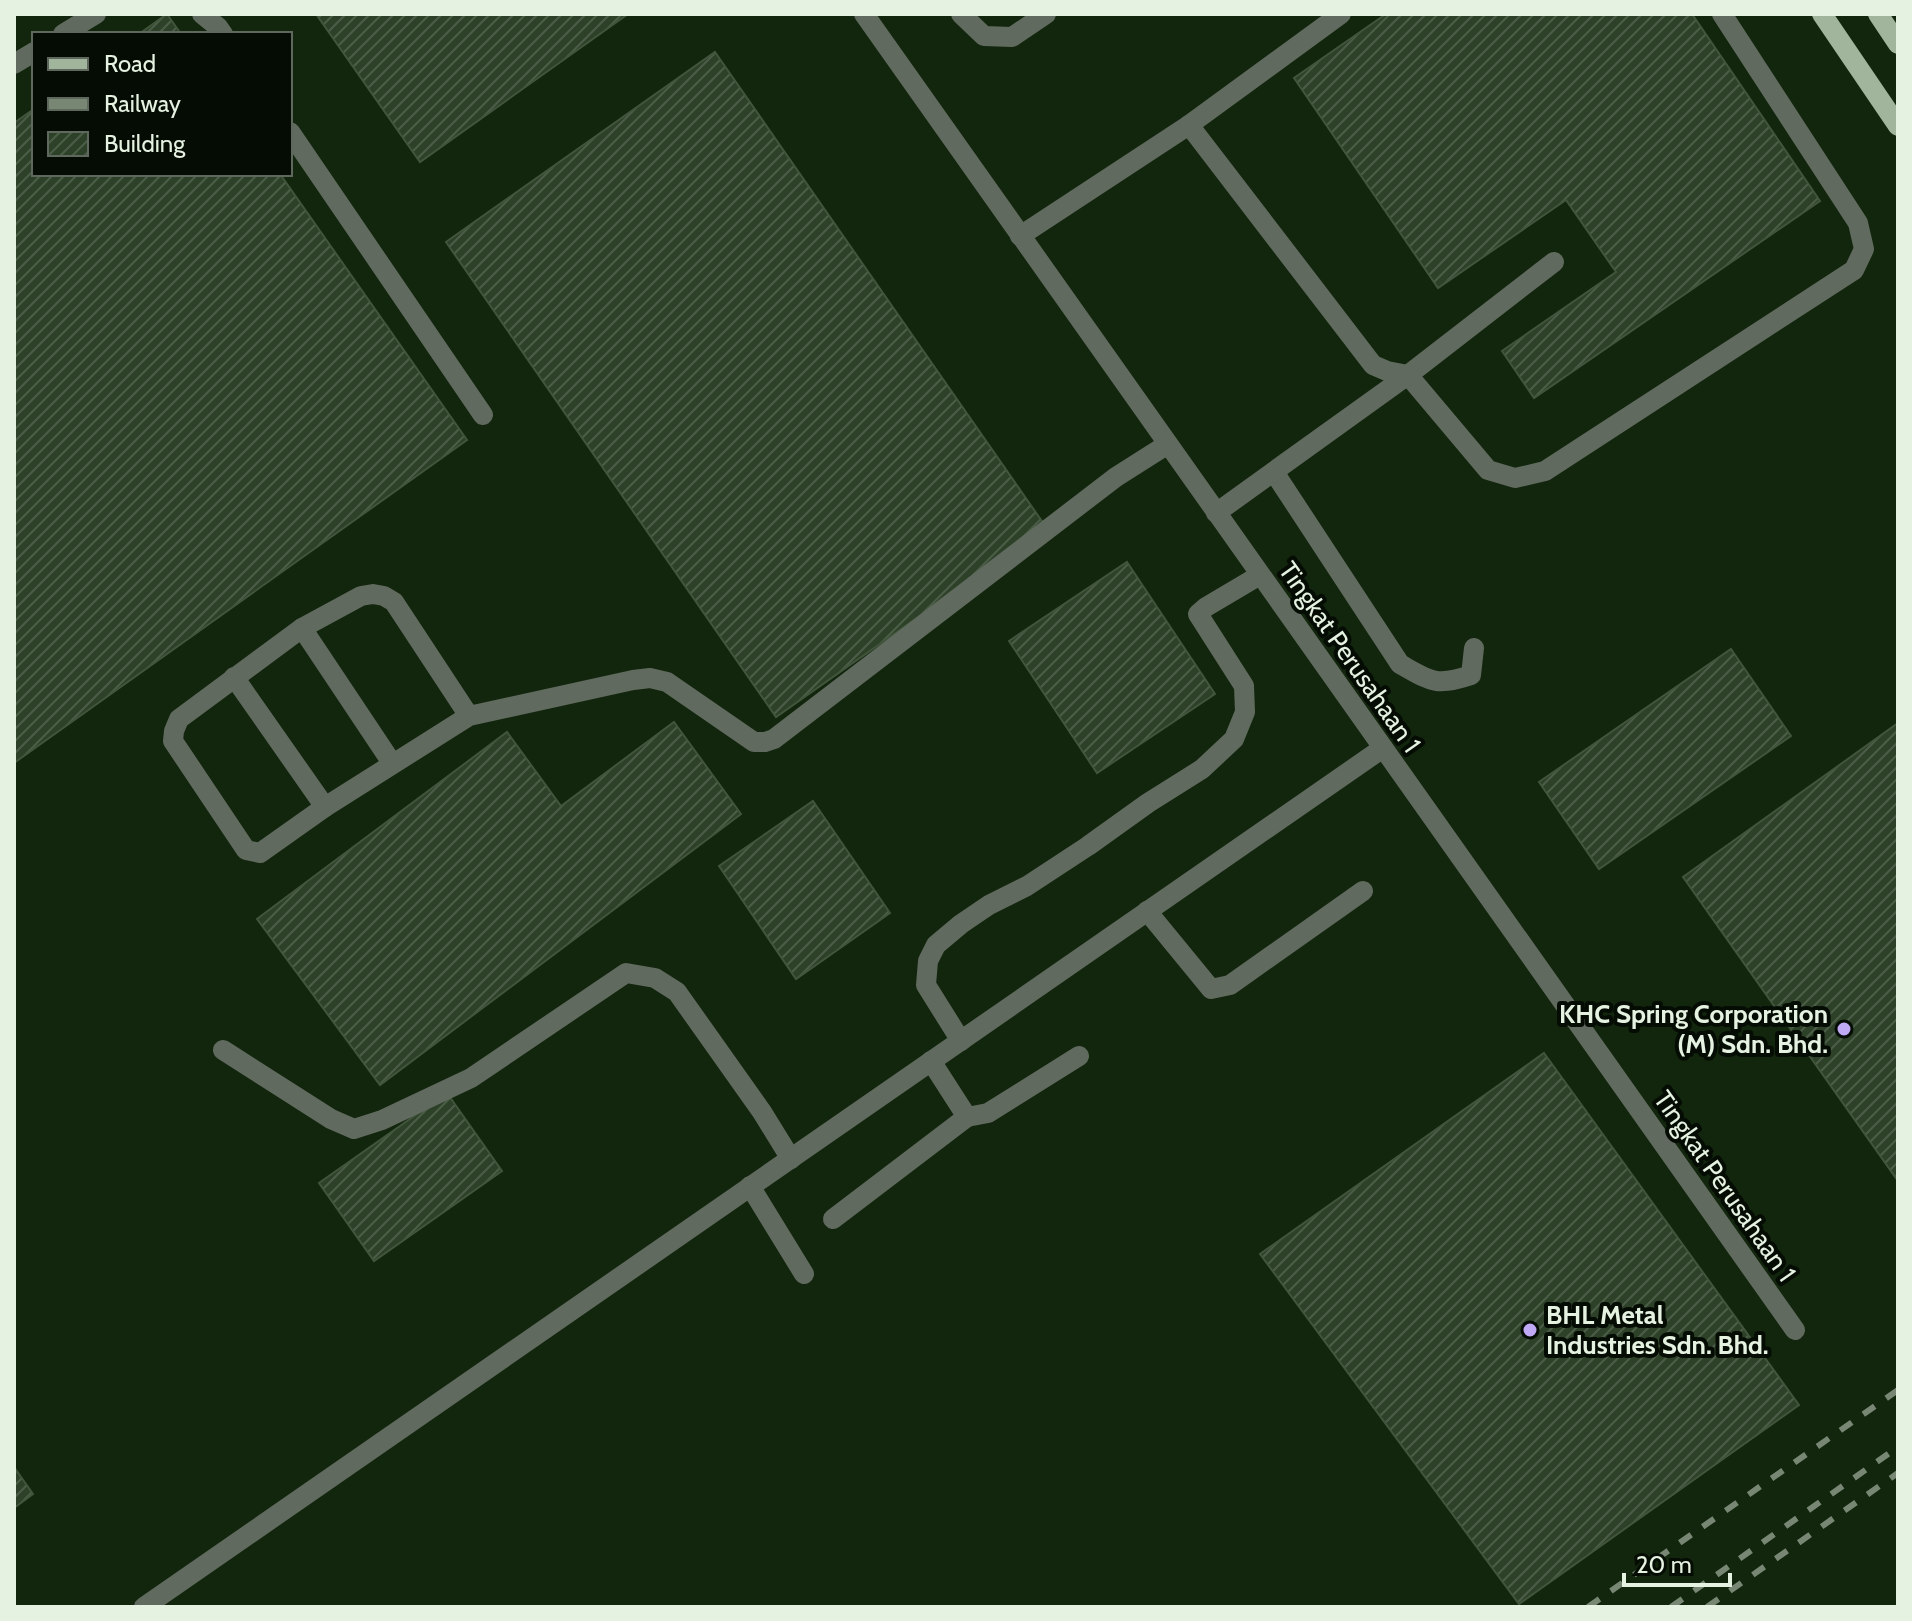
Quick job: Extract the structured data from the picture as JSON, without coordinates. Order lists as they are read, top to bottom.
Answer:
{
  "streets": {
    "street": ["Tingkat Perusahaan 1"]
  },
  "places": ["KHC Spring Corporation (M) Sdn. Bhd.", "BHL Metal Industries Sdn. Bhd."],
  "legend": ["Road", "Railway", "Building"],
  "scale_bar": "20 m"
}
